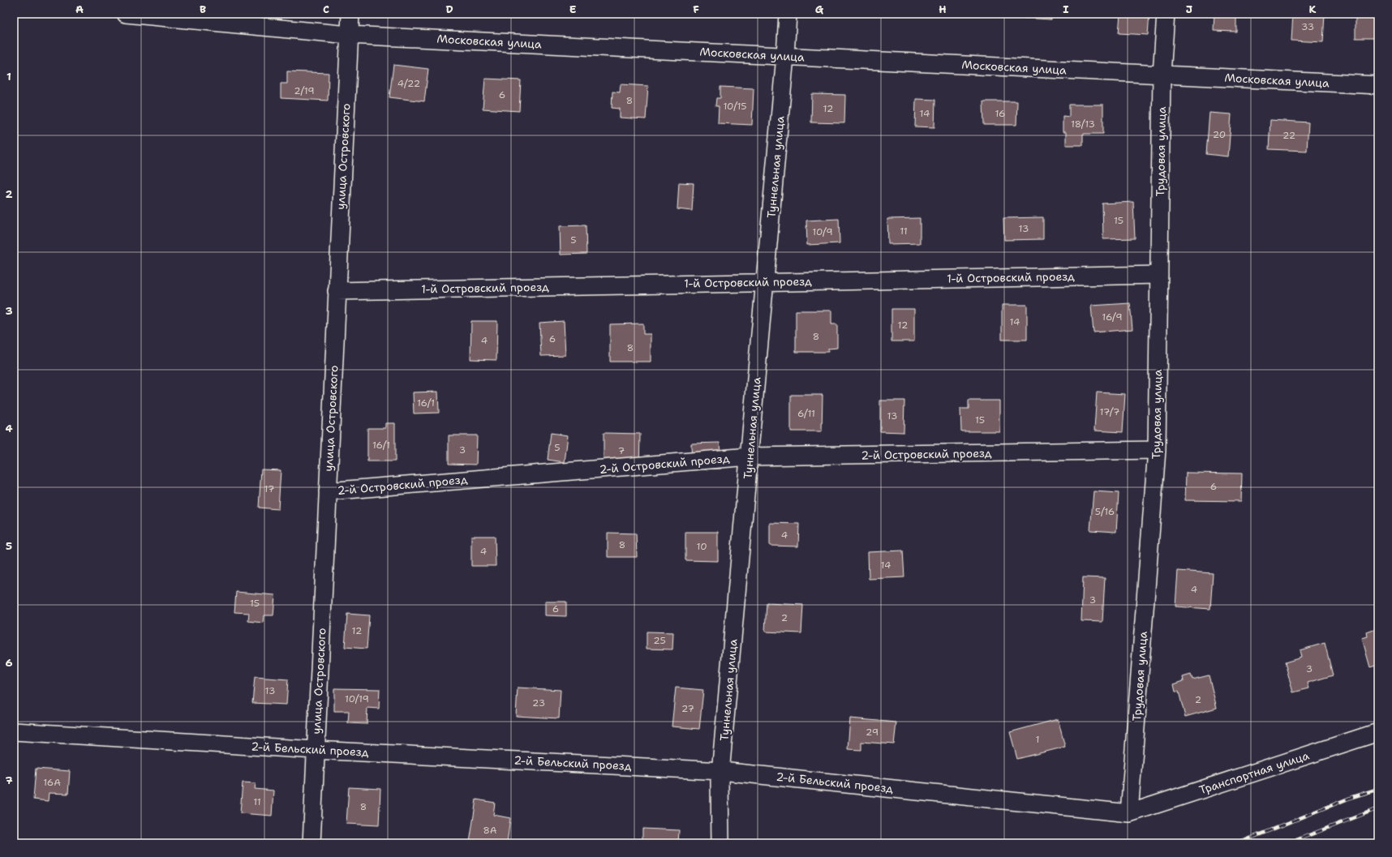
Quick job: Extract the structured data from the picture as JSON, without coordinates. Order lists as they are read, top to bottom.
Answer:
{
  "streets": {
    "street": [
      "Московская улица",
      "Трудовая улица",
      "улица Островского",
      "Туннельная улица",
      "1-й Островский проезд",
      "2-й Островский проезд",
      "2-й Бельский проезд",
      "Транспортная улица"
    ]
  },
  "crossings": [
    ["Московская улица", "Трудовая улица"],
    ["Московская улица", "улица Островского"],
    ["Московская улица", "Туннельная улица"],
    ["Трудовая улица", "1-й Островский проезд"],
    ["Трудовая улица", "2-й Островский проезд"],
    ["Трудовая улица", "2-й Бельский проезд"],
    ["Трудовая улица", "Транспортная улица"],
    ["улица Островского", "1-й Островский проезд"],
    ["улица Островского", "2-й Островский проезд"],
    ["улица Островского", "2-й Бельский проезд"],
    ["Туннельная улица", "1-й Островский проезд"],
    ["Туннельная улица", "2-й Островский проезд"],
    ["Туннельная улица", "2-й Бельский проезд"],
    ["2-й Бельский проезд", "Транспортная улица"]
  ],
  "house_numbers": [
    "33",
    "4/22",
    "2/19",
    "6",
    "8",
    "10/15",
    "12",
    "14",
    "16",
    "18/13",
    "20",
    "22",
    "15",
    "13",
    "11",
    "10/9",
    "5",
    "16/9",
    "14",
    "12",
    "8",
    "6",
    "4",
    "8",
    "16/1",
    "17/7",
    "6/11",
    "13",
    "15",
    "16/1",
    "5",
    "3",
    "7",
    "6",
    "17",
    "5/16",
    "4",
    "8",
    "10",
    "4",
    "14",
    "4",
    "3",
    "15",
    "6",
    "2",
    "12",
    "25",
    "3",
    "13",
    "10/19",
    "2",
    "23",
    "27",
    "29",
    "1",
    "16А",
    "11",
    "8",
    "8А"
  ],
  "grid": {
    "columns": [
      "A",
      "B",
      "C",
      "D",
      "E",
      "F",
      "G",
      "H",
      "I",
      "J",
      "K"
    ],
    "rows": [
      "1",
      "2",
      "3",
      "4",
      "5",
      "6",
      "7"
    ]
  }
}
